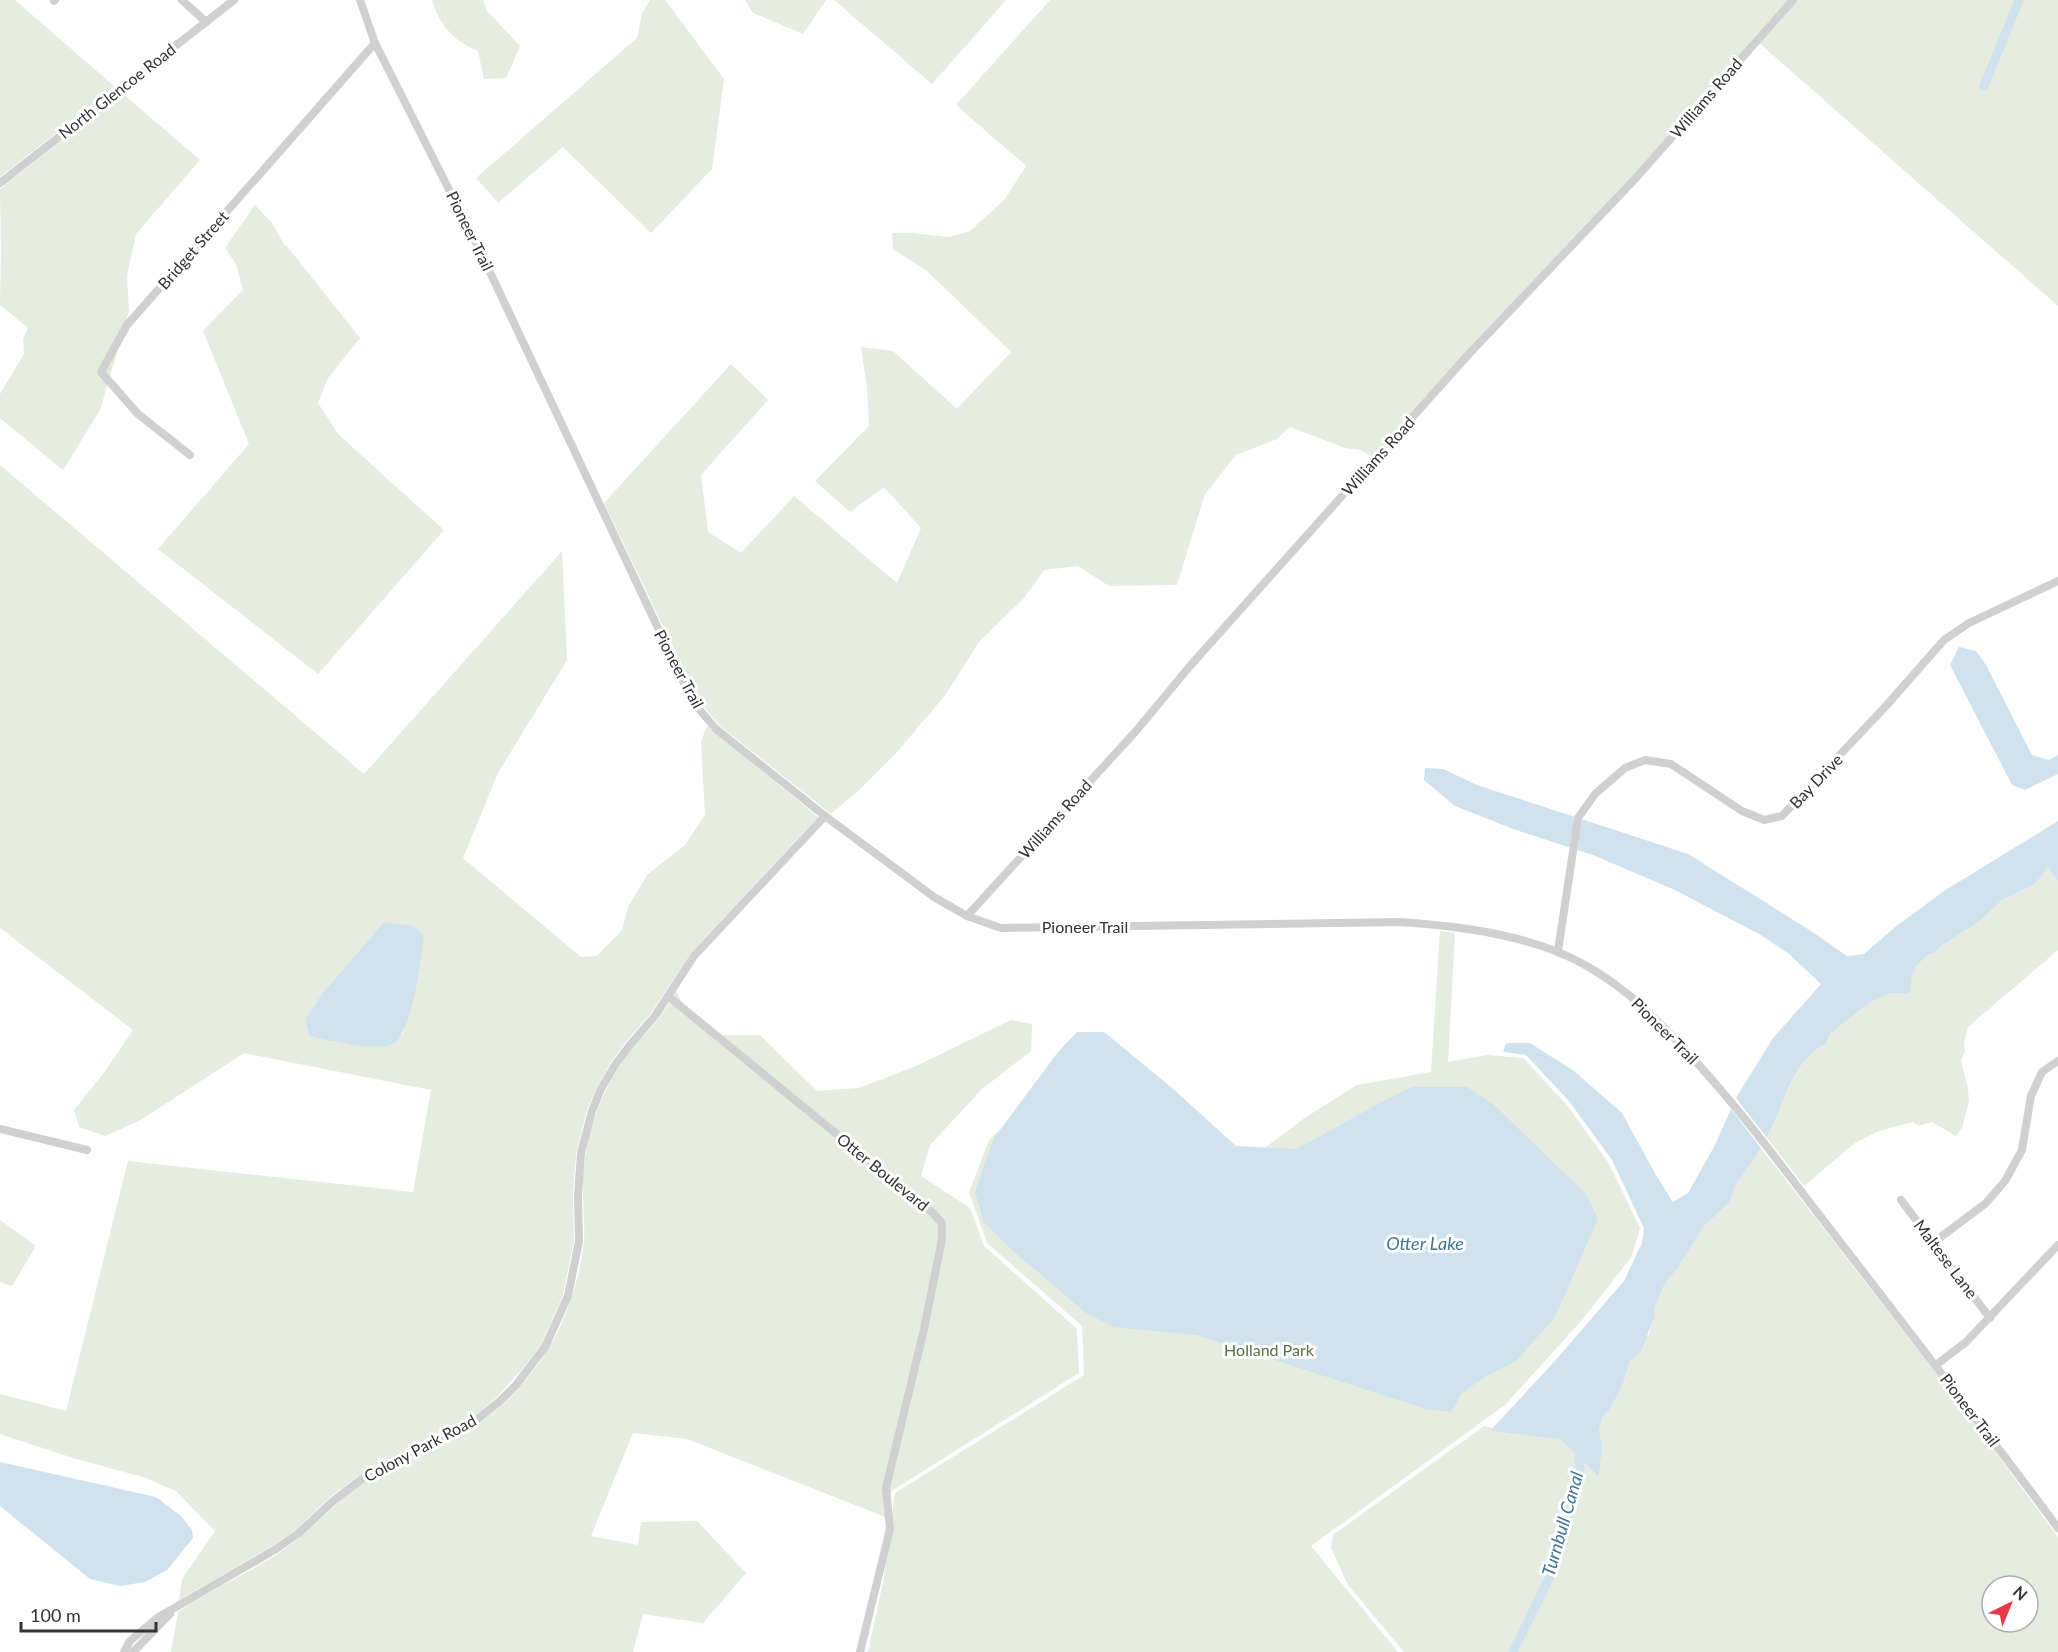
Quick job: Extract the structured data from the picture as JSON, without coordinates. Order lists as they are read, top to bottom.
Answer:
{
  "streets": {
    "street": [
      "North Glencoe Road",
      "Williams Road",
      "Pioneer Trail",
      "Bridget Street",
      "Bay Drive",
      "Otter Boulevard",
      "Maltese Lane",
      "Colony Park Road"
    ]
  },
  "crossings": [
    ["Williams Road", "Pioneer Trail"],
    ["Pioneer Trail", "Bridget Street"],
    ["Pioneer Trail", "Bay Drive"],
    ["Otter Boulevard", "Colony Park Road"]
  ],
  "water": ["Otter Lake", "Turnbull Canal"],
  "parks": ["Holland Park"],
  "scale_bar": "100 m",
  "north": "top right"
}
